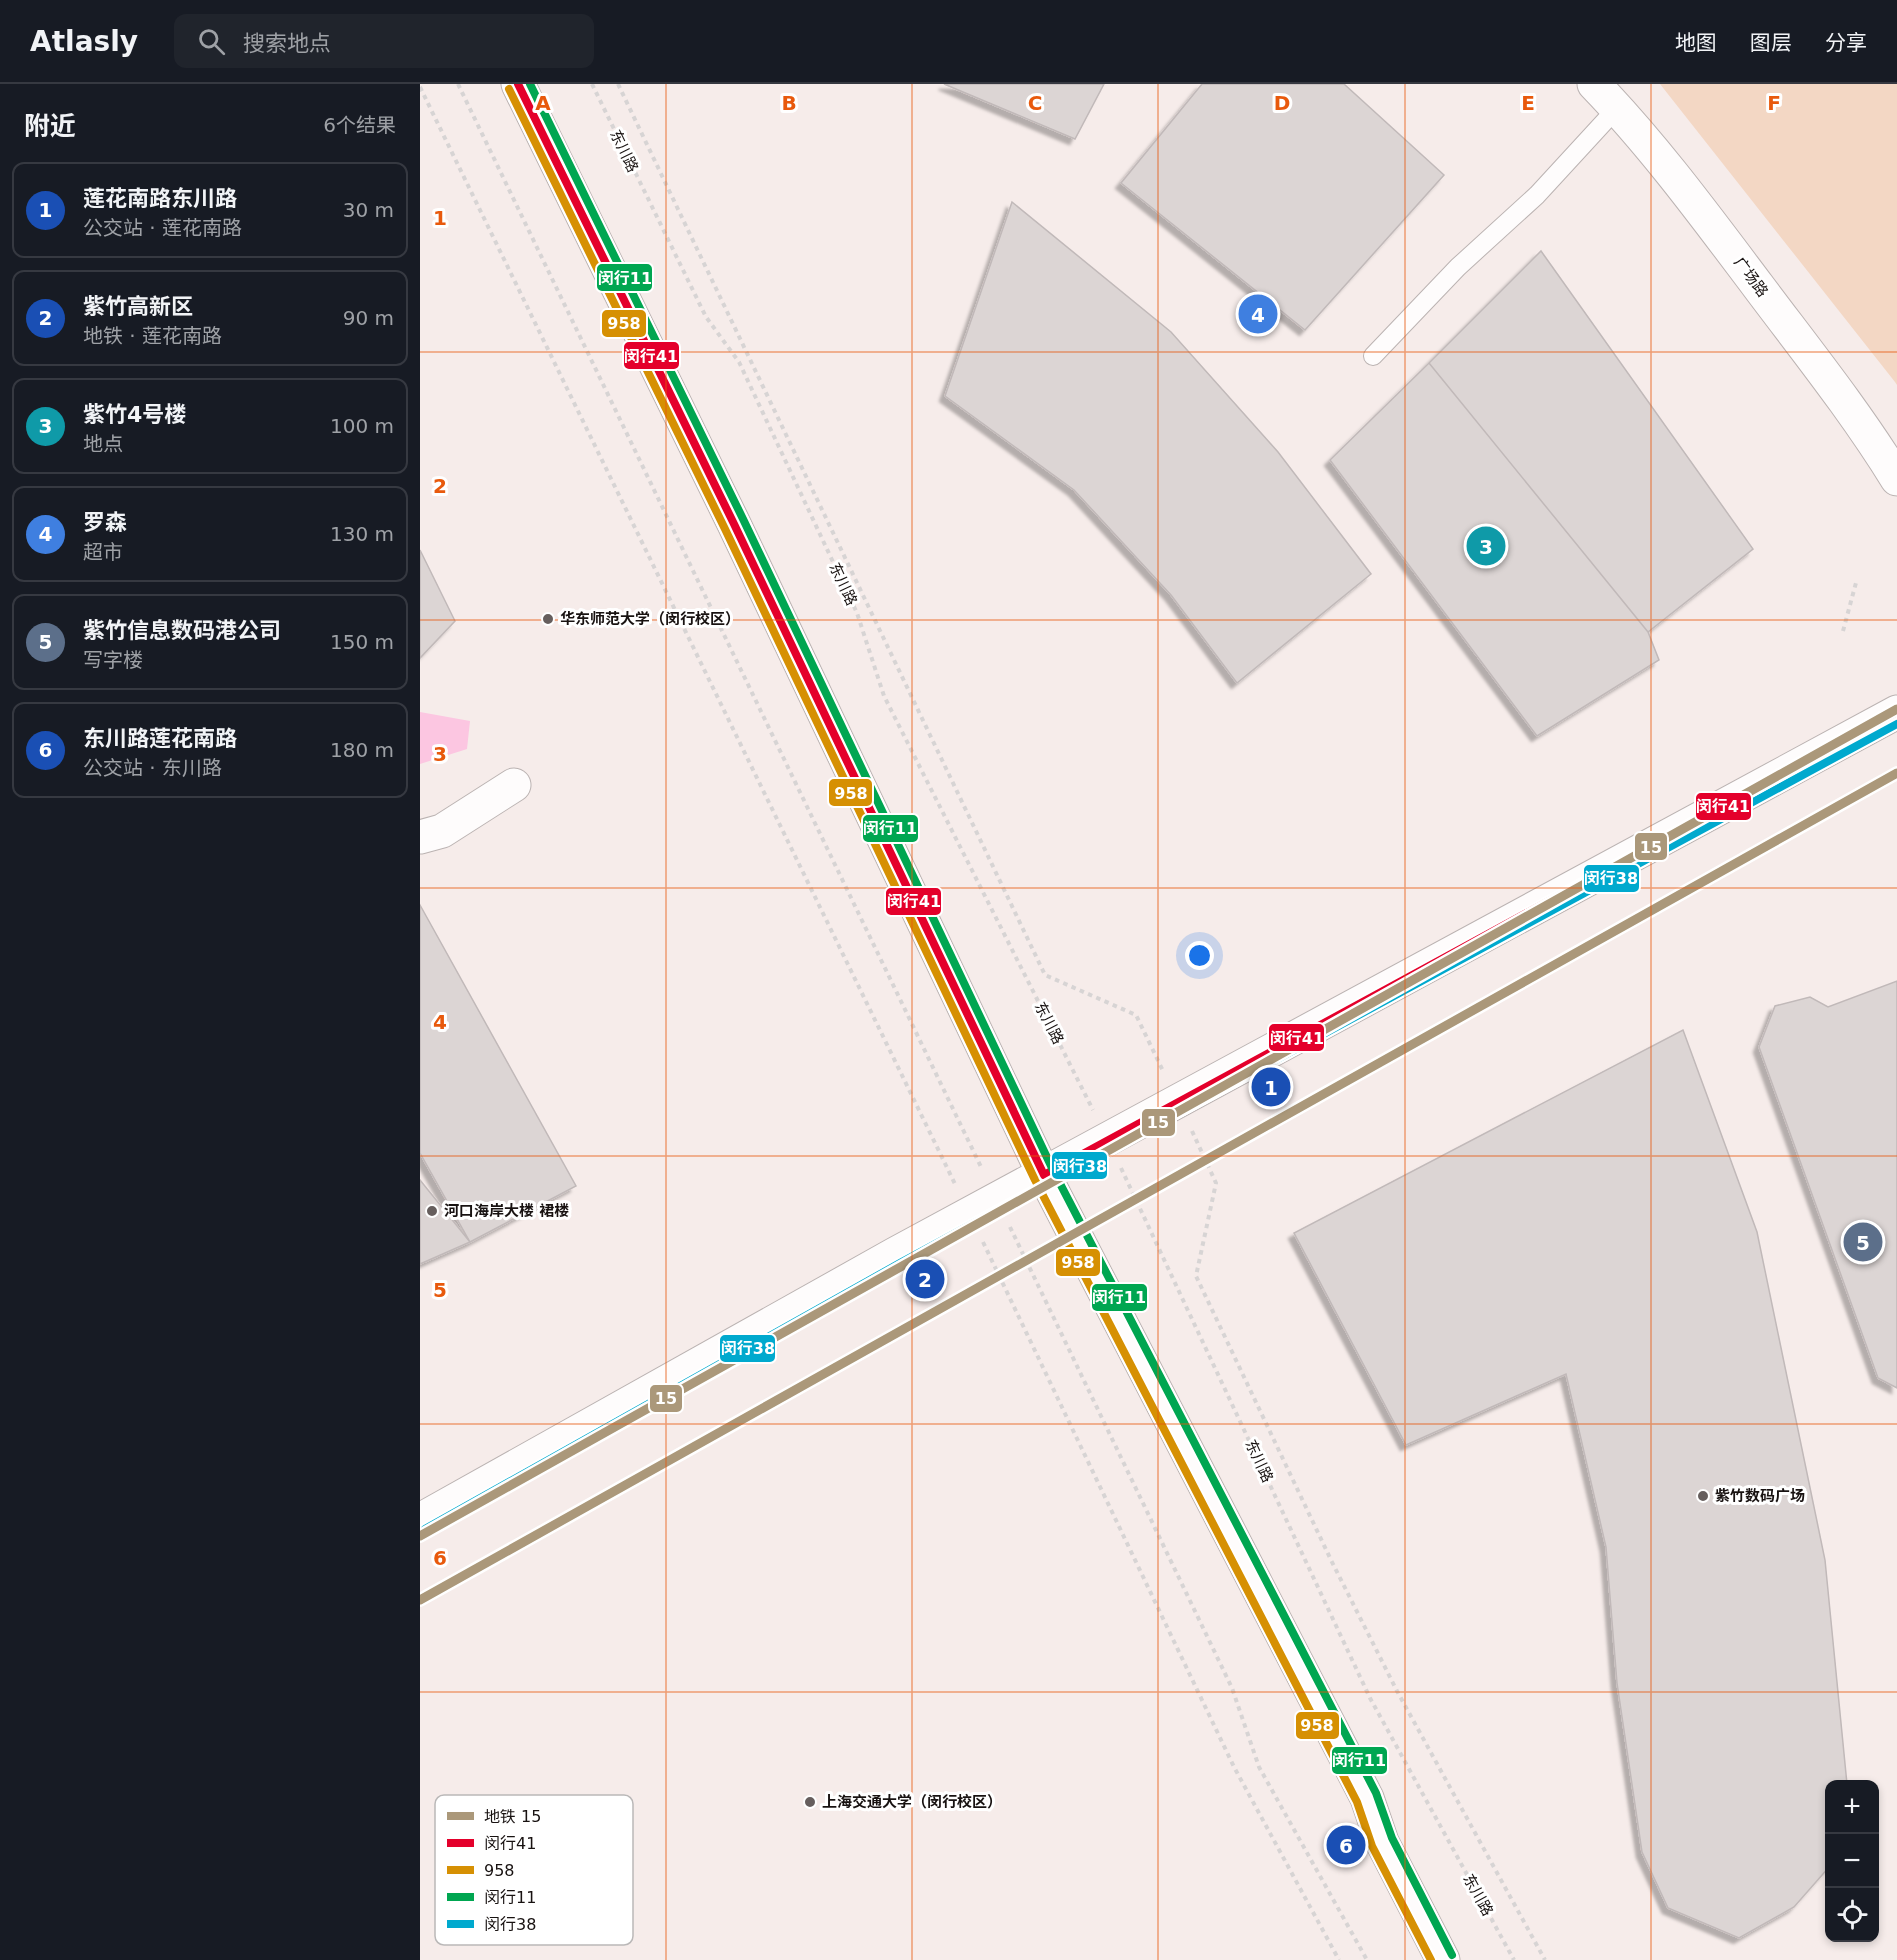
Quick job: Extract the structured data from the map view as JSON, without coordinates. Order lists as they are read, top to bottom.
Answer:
{
  "streets": {
    "main road": ["广场路"],
    "path": ["东川路"]
  },
  "places": [
    "华东师范大学（闵行校区）",
    "河口海岸大楼 裙楼",
    "紫竹数码广场",
    "上海交通大学（闵行校区）"
  ],
  "lines": [
    "transit line 闵行41",
    "transit line 闵行11",
    "transit line 958",
    "metro line 15",
    "transit line 闵行38"
  ],
  "legend": [
    "地铁 15",
    "闵行41",
    "958",
    "闵行11",
    "闵行38"
  ],
  "page": {
    "header": "Atlasly",
    "search": "搜索地点",
    "nav": ["地图", "图层", "分享"],
    "heading": ["附近", "6个结果"],
    "list": [
      {
        "mark": "1",
        "name": "莲花南路东川路",
        "note": "公交站 · 莲花南路",
        "value": "30 m"
      },
      {
        "mark": "2",
        "name": "紫竹高新区",
        "note": "地铁 · 莲花南路",
        "value": "90 m"
      },
      {
        "mark": "3",
        "name": "紫竹4号楼",
        "note": "地点",
        "value": "100 m"
      },
      {
        "mark": "4",
        "name": "罗森",
        "note": "超市",
        "value": "130 m"
      },
      {
        "mark": "5",
        "name": "紫竹信息数码港公司",
        "note": "写字楼",
        "value": "150 m"
      },
      {
        "mark": "6",
        "name": "东川路莲花南路",
        "note": "公交站 · 东川路",
        "value": "180 m"
      }
    ],
    "pins": [
      "4",
      "3",
      "1",
      "5",
      "2",
      "6"
    ],
    "map_buttons": ["+", "−"]
  },
  "grid": {
    "columns": [
      "A",
      "B",
      "C",
      "D",
      "E",
      "F"
    ],
    "rows": [
      "1",
      "2",
      "3",
      "4",
      "5",
      "6"
    ]
  }
}
